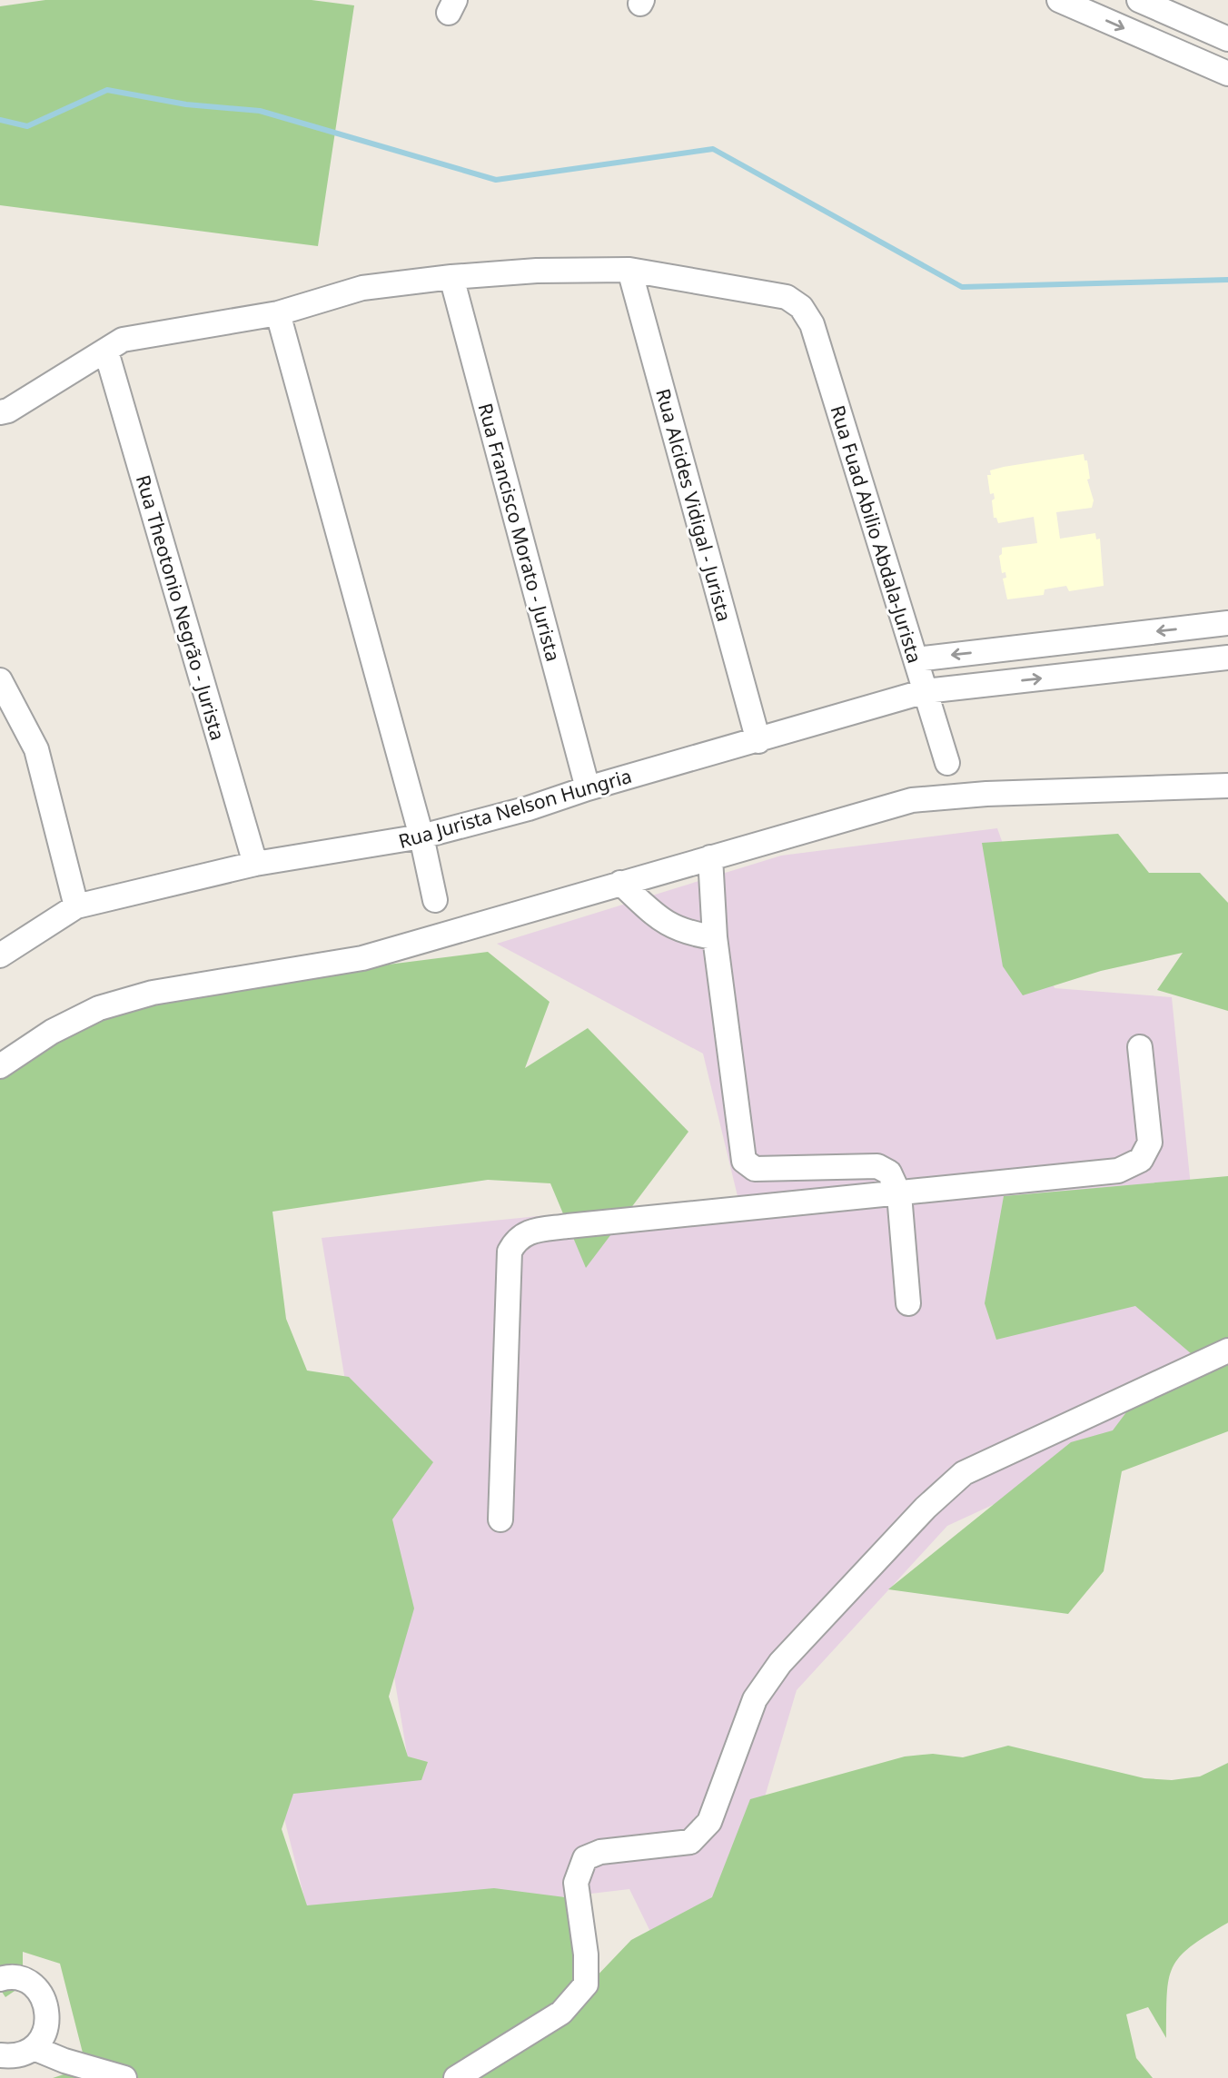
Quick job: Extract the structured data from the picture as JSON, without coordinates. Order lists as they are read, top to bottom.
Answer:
{
  "streets": {
    "street": [
      "Rua Alcides Vidigal - Jurista",
      "Rua Francisco Morato - Jurista",
      "Rua Fuad Abilio Abdala-Jurista",
      "Rua Theotonio Negrão - Jurista",
      "Rua Jurista Nelson Hungria"
    ]
  },
  "crossings": [
    ["Rua Alcides Vidigal - Jurista", "Rua Fuad Abilio Abdala-Jurista"],
    ["Rua Alcides Vidigal - Jurista", "Rua Jurista Nelson Hungria"],
    ["Rua Francisco Morato - Jurista", "Rua Jurista Nelson Hungria"],
    ["Rua Fuad Abilio Abdala-Jurista", "Rua Jurista Nelson Hungria"],
    ["Rua Theotonio Negrão - Jurista", "Rua Jurista Nelson Hungria"]
  ]
}
